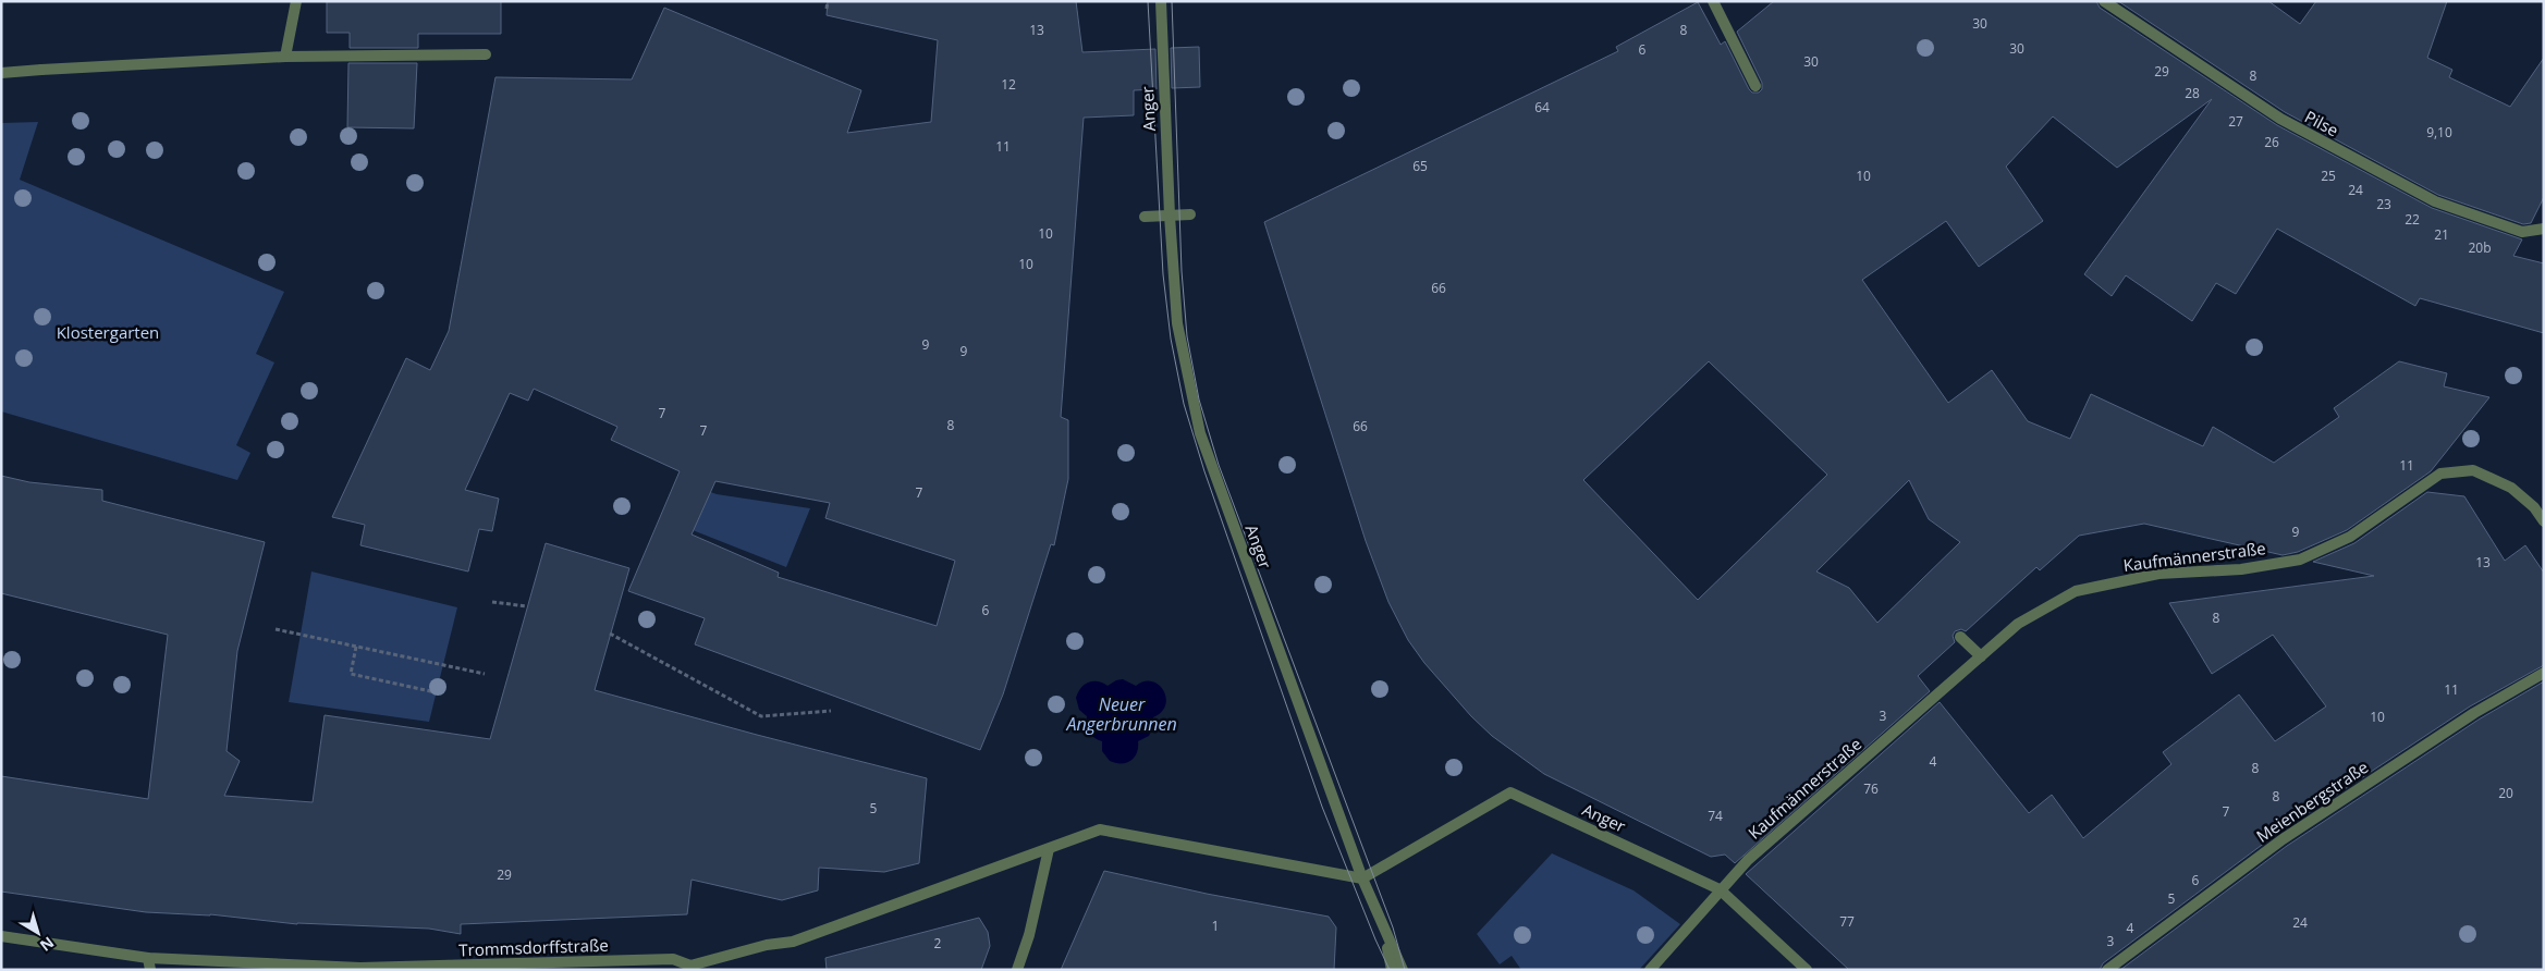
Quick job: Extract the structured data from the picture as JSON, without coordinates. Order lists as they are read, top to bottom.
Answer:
{
  "streets": {
    "street": [
      "Anger",
      "Pilse",
      "Kaufmännerstraße",
      "Meienbergstraße",
      "Trommsdorffstraße"
    ]
  },
  "crossings": [
    ["Anger", "Kaufmännerstraße"]
  ],
  "water": ["Neuer Angerbrunnen"],
  "parks": ["Klostergarten"],
  "house_numbers": [
    "30",
    "13",
    "8",
    "30",
    "6",
    "30",
    "29",
    "8",
    "12",
    "28",
    "64",
    "27",
    "9,10",
    "26",
    "11",
    "65",
    "10",
    "25",
    "24",
    "23",
    "22",
    "10",
    "21",
    "20b",
    "10",
    "66",
    "9",
    "9",
    "7",
    "8",
    "66",
    "7",
    "11",
    "7",
    "9",
    "13",
    "6",
    "8",
    "11",
    "3",
    "10",
    "4",
    "8",
    "76",
    "20",
    "8",
    "5",
    "7",
    "74",
    "29",
    "6",
    "5",
    "77",
    "24",
    "1",
    "4",
    "3",
    "2"
  ],
  "north": "bottom right"
}
